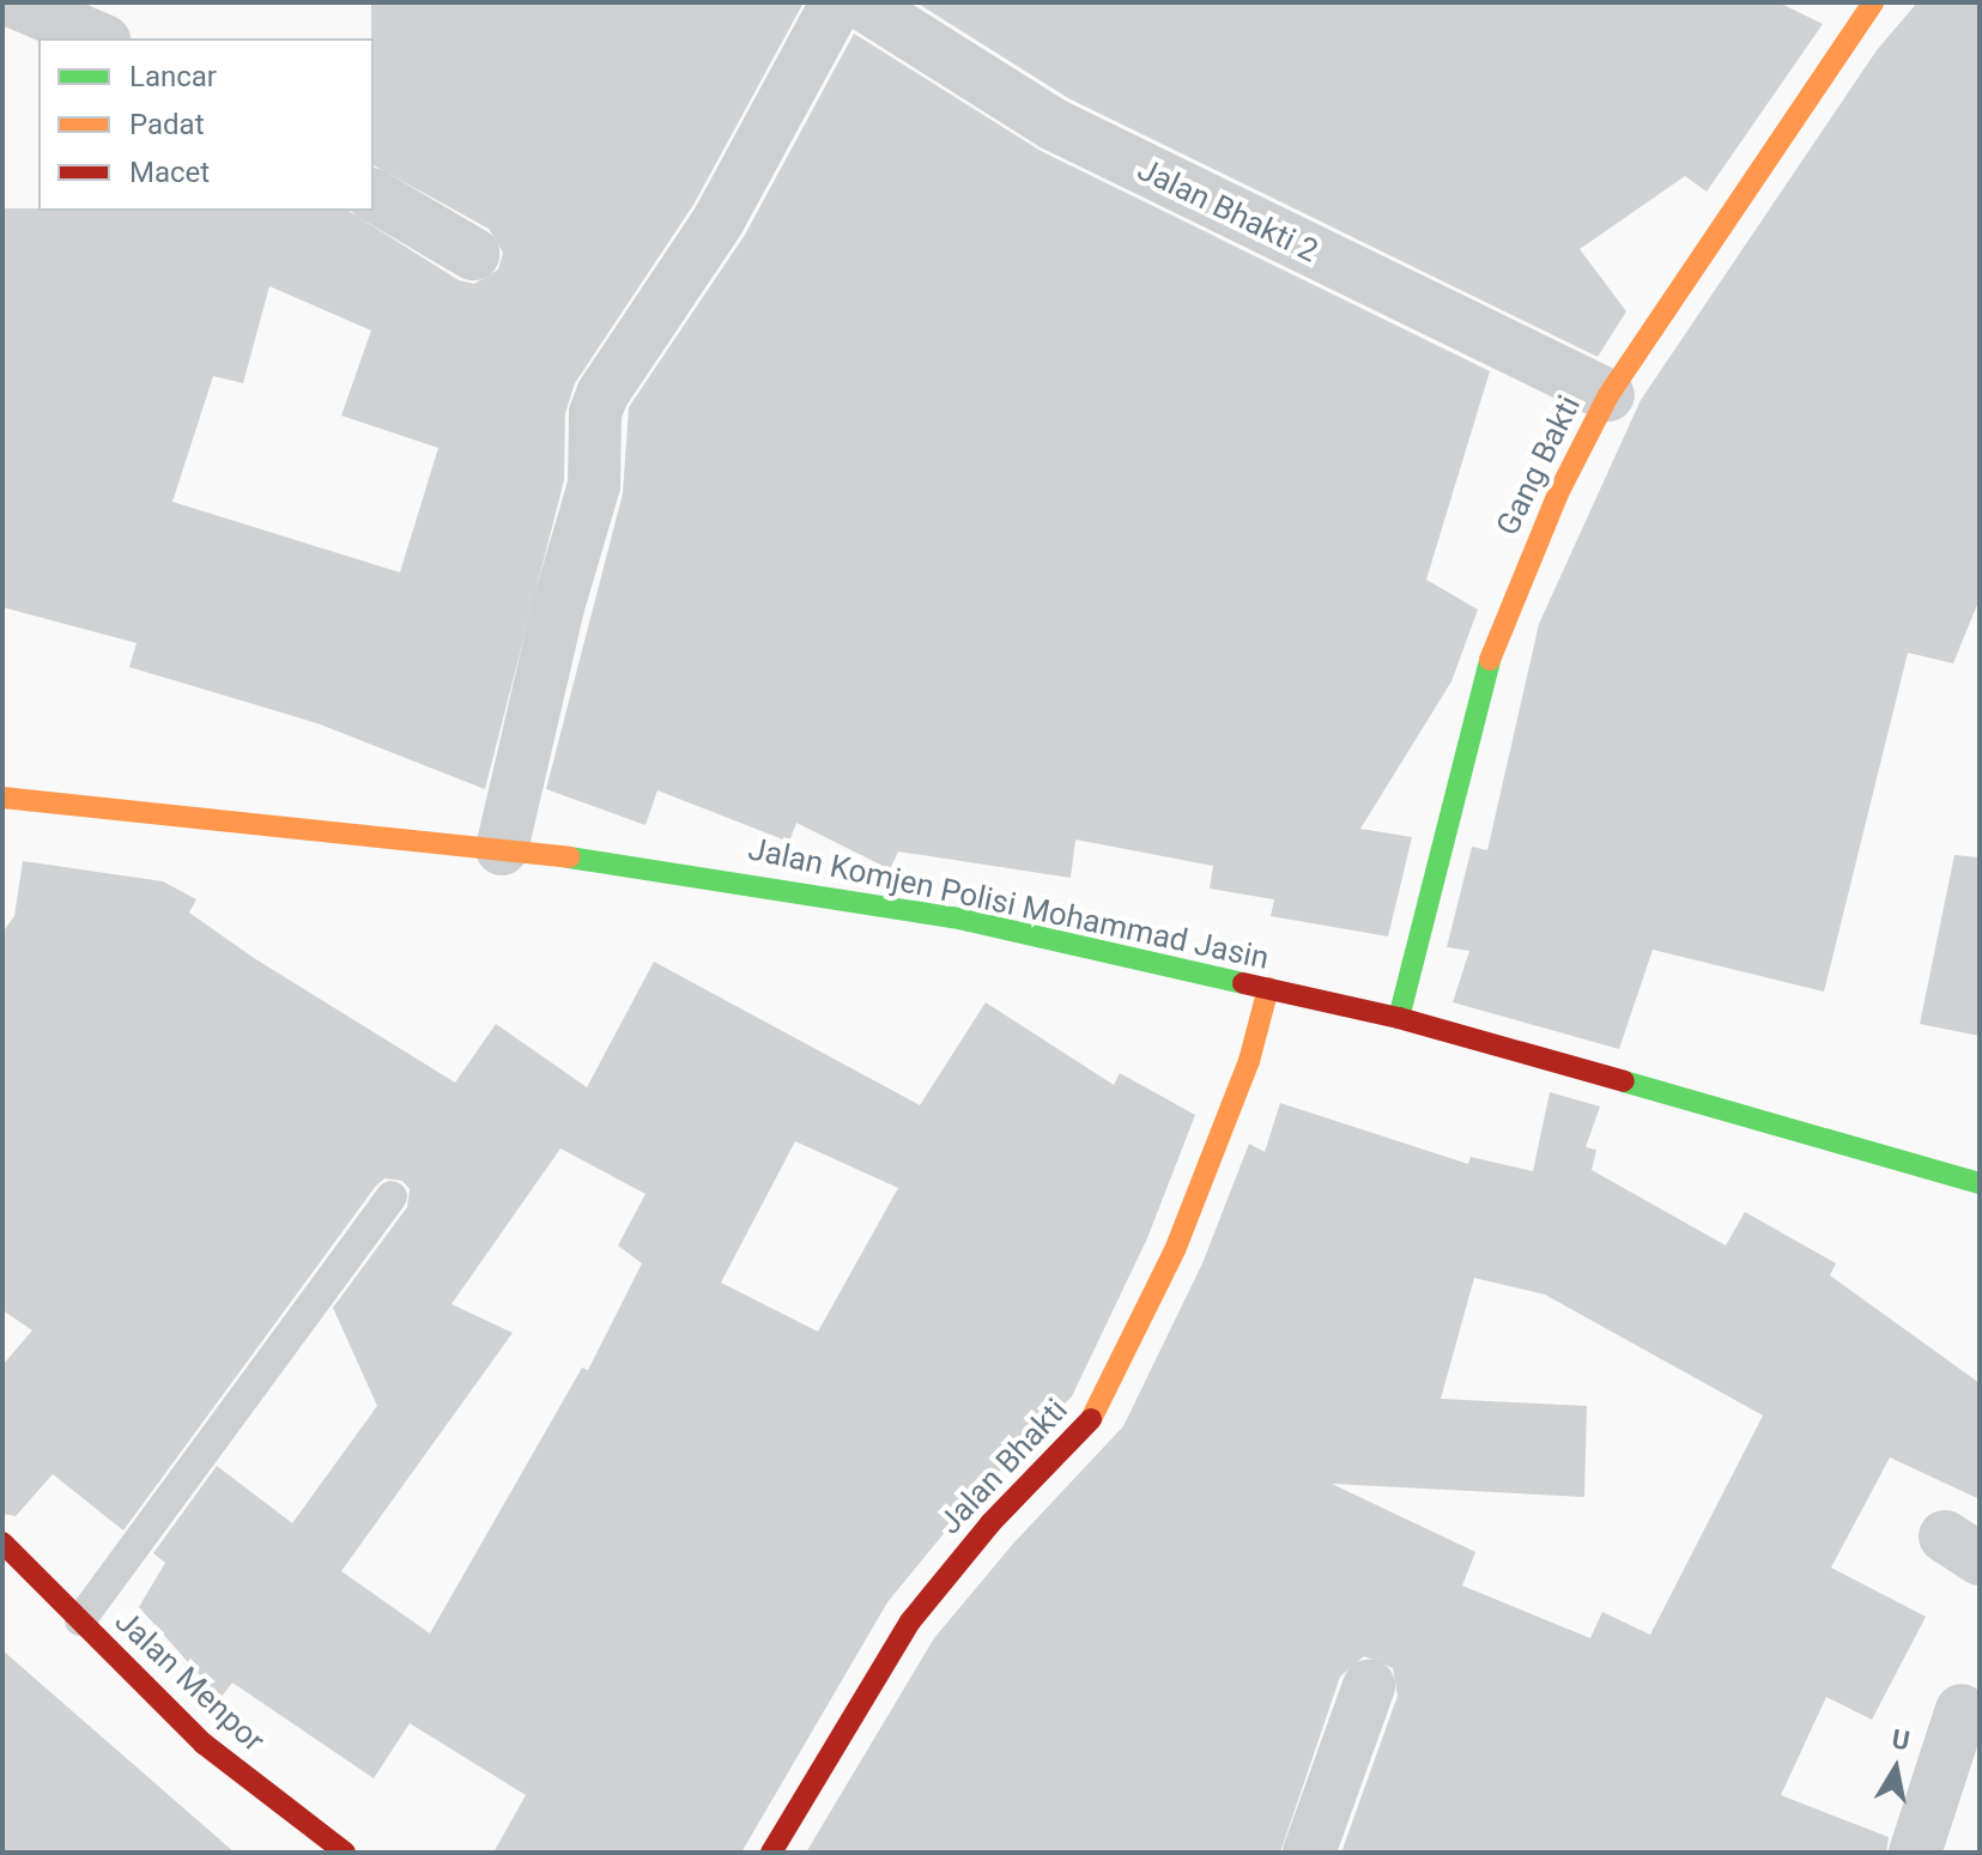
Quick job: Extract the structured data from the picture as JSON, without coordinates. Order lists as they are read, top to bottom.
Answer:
{
  "streets": {
    "street": [
      "Jalan Bhakti 2",
      "Gang Bakti",
      "Jalan Komjen Polisi Mohammad Jasin",
      "Jalan Bhakti",
      "Jalan Menpor"
    ]
  },
  "crossings": [
    ["Jalan Bhakti 2", "Gang Bakti"],
    ["Gang Bakti", "Jalan Komjen Polisi Mohammad Jasin"],
    ["Jalan Komjen Polisi Mohammad Jasin", "Jalan Bhakti"]
  ],
  "legend": ["Lancar", "Padat", "Macet"],
  "north": "top"
}
